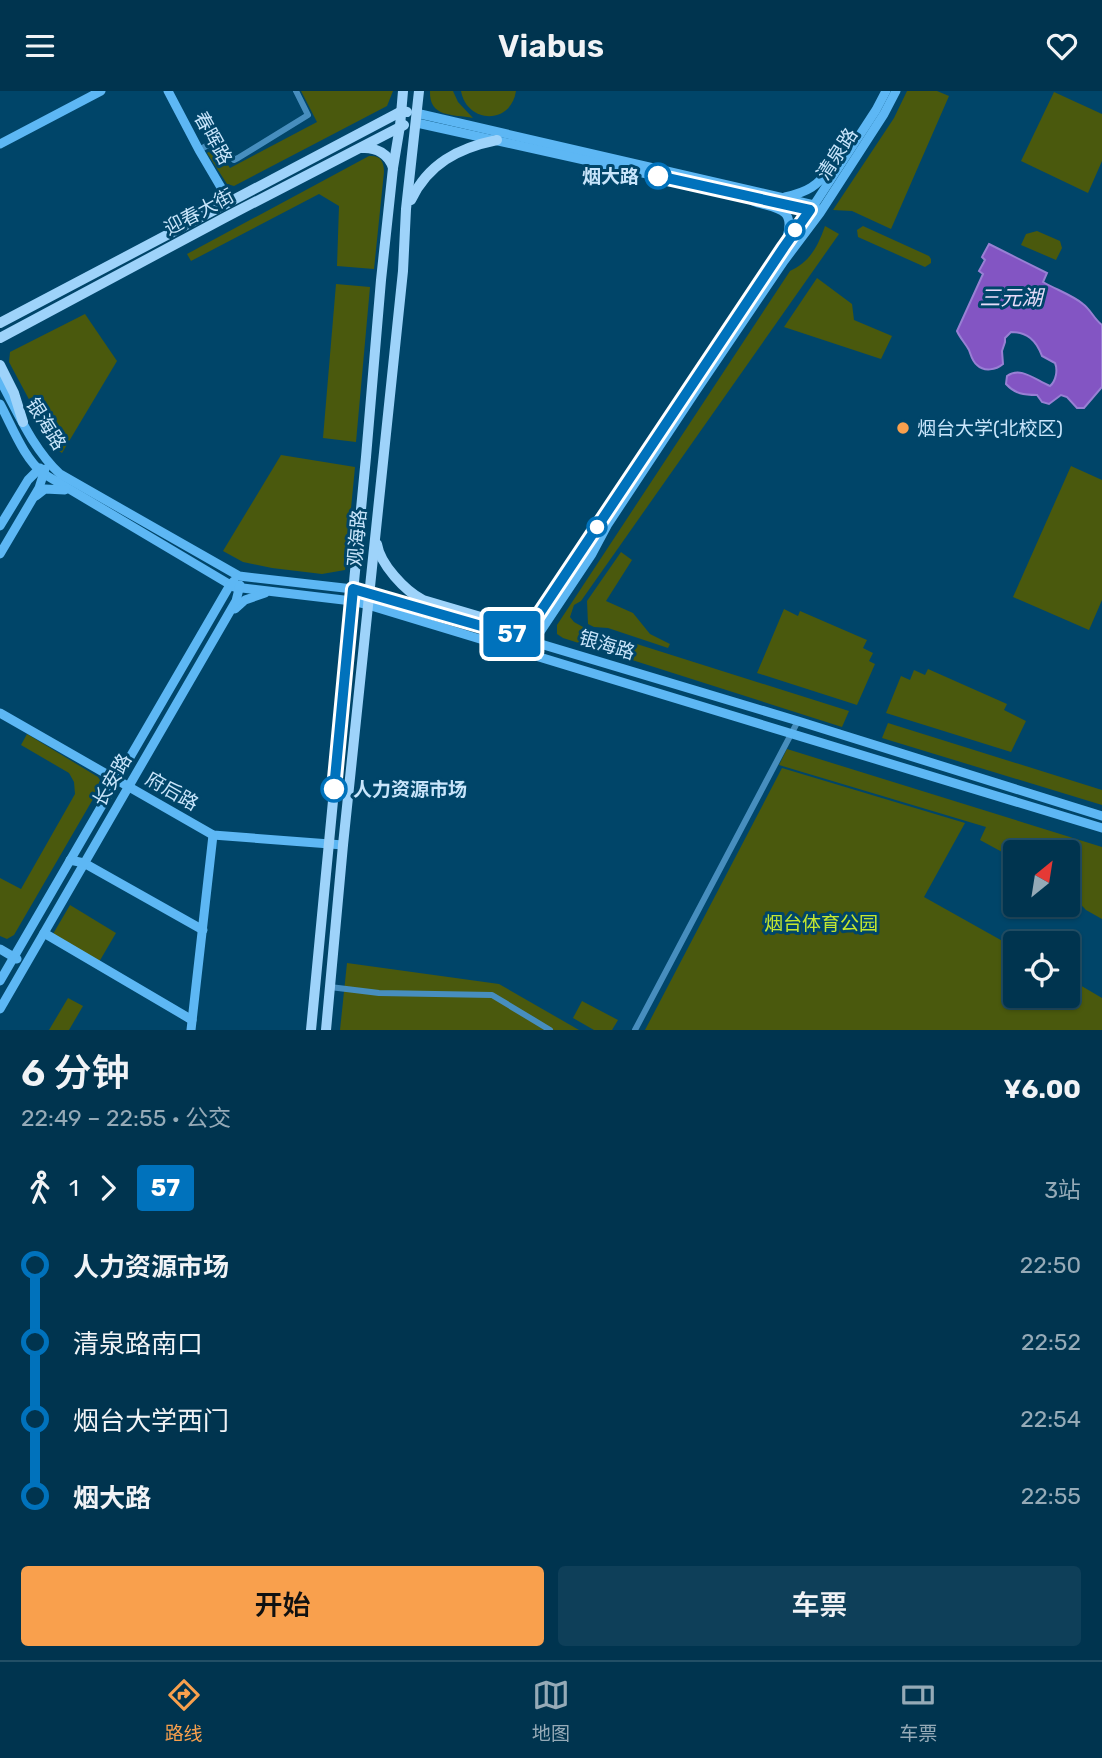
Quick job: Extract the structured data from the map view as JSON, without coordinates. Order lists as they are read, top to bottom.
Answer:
{
  "streets": {
    "main road": [
      "春晖路",
      "清泉路",
      "迎春大街",
      "银海路",
      "观海路",
      "长安路",
      "府后路"
    ]
  },
  "crossings": [
    ["春晖路", "迎春大街"],
    ["清泉路", "银海路"],
    ["迎春大街", "观海路"],
    ["银海路", "观海路"],
    ["银海路", "长安路"],
    ["观海路", "府后路"],
    ["长安路", "府后路"]
  ],
  "water": ["三元湖"],
  "parks": ["烟台体育公园"],
  "places": ["烟大路", "烟台大学(北校区)", "人力资源市场"],
  "lines": ["bus line 57"],
  "north": "top right",
  "page": {
    "header": "Viabus",
    "on_map": "57",
    "heading": ["6 分钟", "22:49 – 22:55 · 公交", "¥6.00"],
    "legs": ["1", "57", "3站"],
    "list": [
      {
        "name": "人力资源市场",
        "value": "22:50"
      },
      {
        "name": "清泉路南口",
        "value": "22:52"
      },
      {
        "name": "烟台大学西门",
        "value": "22:54"
      },
      {
        "name": "烟大路",
        "value": "22:55"
      }
    ],
    "buttons": ["开始", "车票"],
    "tabs": ["路线", "地图", "车票"]
  }
}
